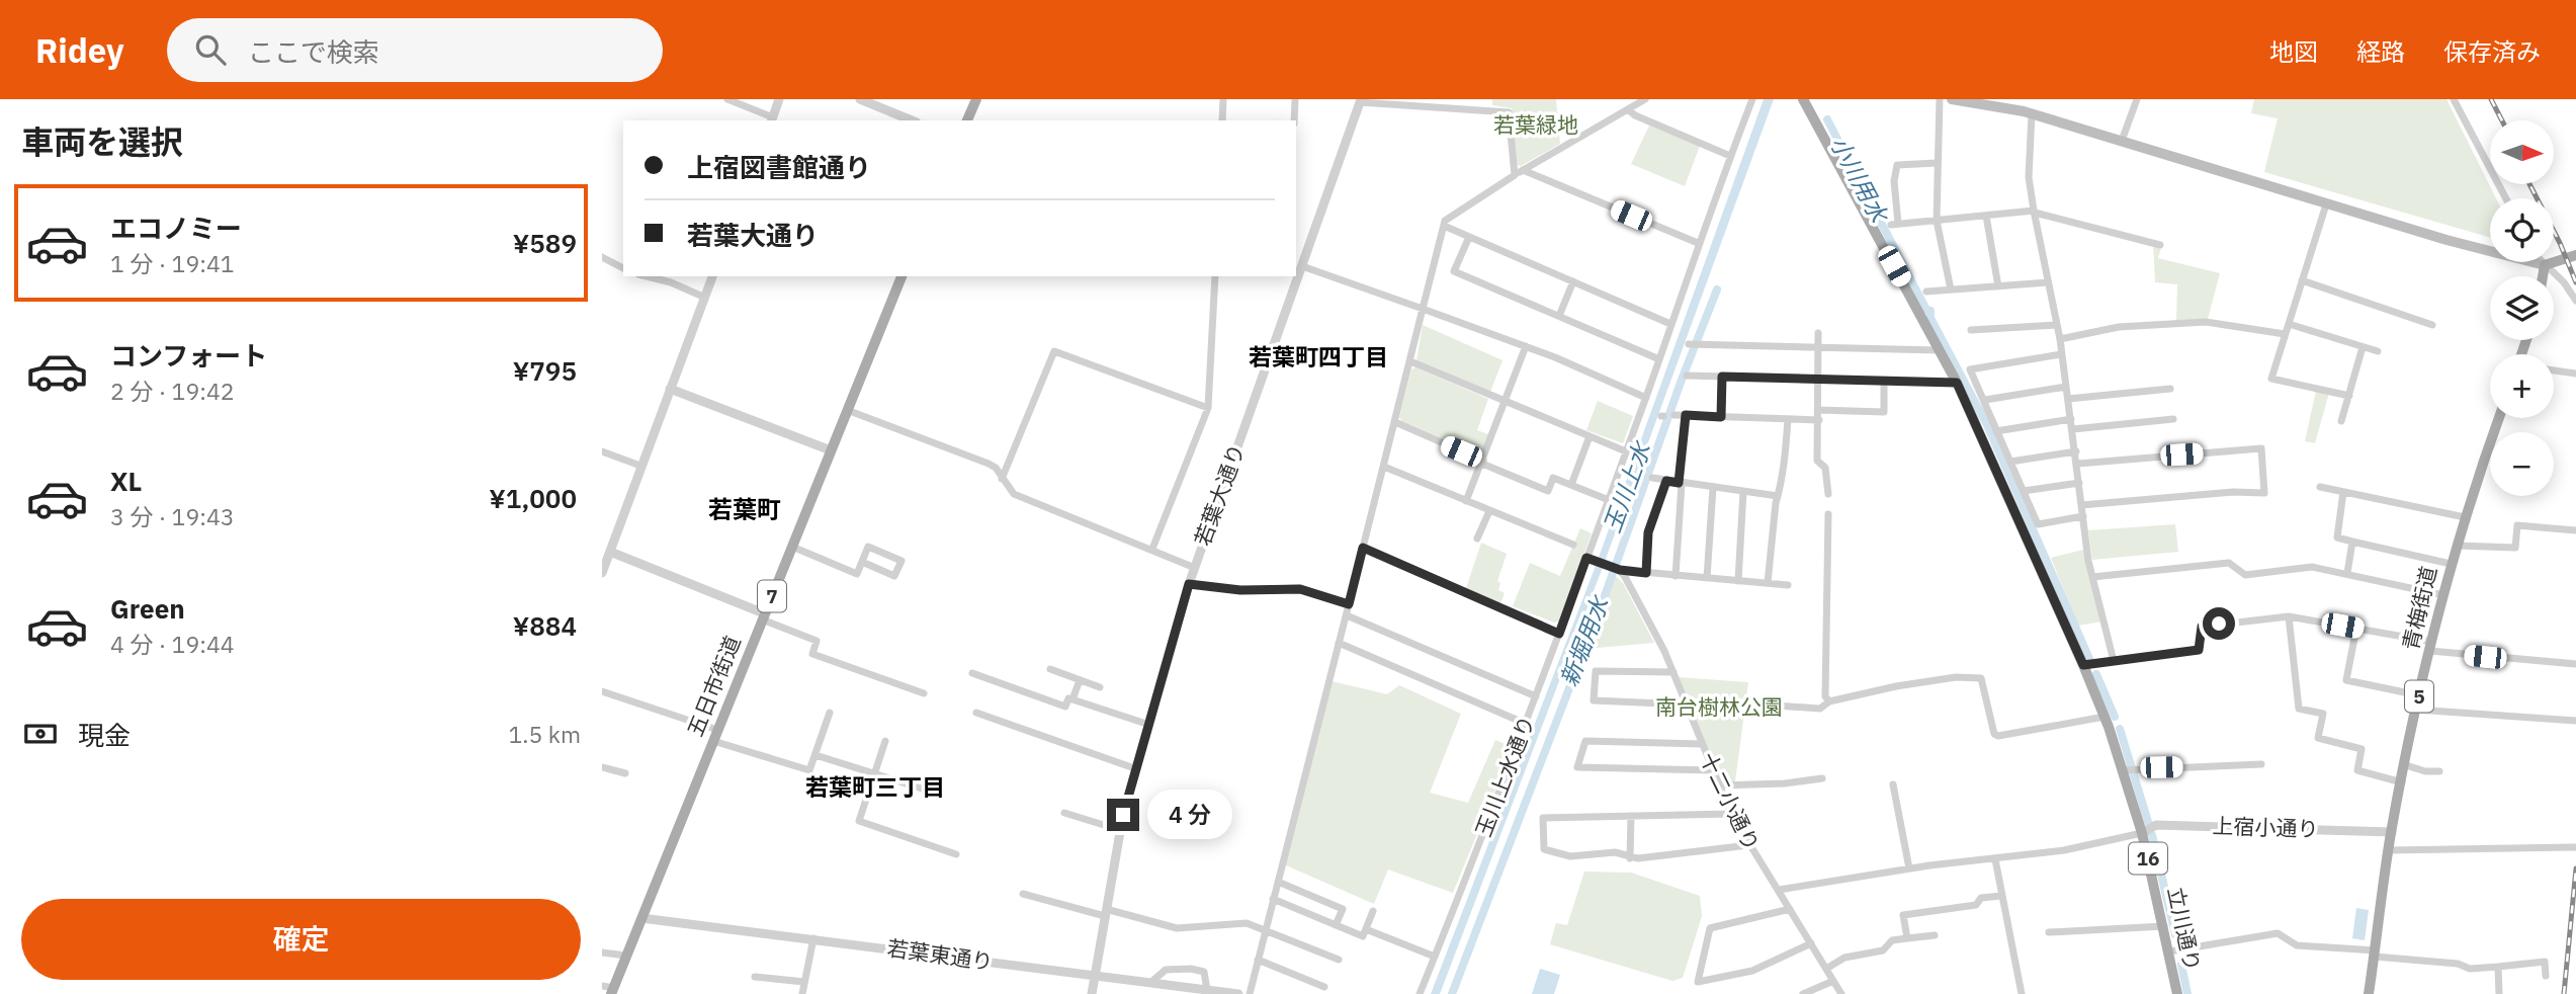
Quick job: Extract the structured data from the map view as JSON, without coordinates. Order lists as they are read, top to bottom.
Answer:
{
  "streets": {
    "main road": [
      "7",
      "青梅街道",
      "五日市街道",
      "5",
      "16",
      "立川通り"
    ],
    "street": [
      "若葉大通り",
      "玉川上水通り",
      "十二小通り",
      "上宿小通り",
      "若葉東通り"
    ]
  },
  "crossings": [
    ["若葉大通り", "若葉東通り"],
    ["青梅街道", "上宿小通り"],
    ["五日市街道", "若葉東通り"],
    ["上宿小通り", "立川通り"]
  ],
  "districts": ["若葉町四丁目", "若葉町", "若葉町三丁目"],
  "water": ["小川用水", "玉川上水", "新堀用水"],
  "parks": ["若葉緑地", "南台樹林公園"],
  "north": "right",
  "page": {
    "header": "Ridey",
    "search": "ここで検索",
    "nav": ["地図", "経路", "保存済み"],
    "heading": "車両を選択",
    "map_buttons": ["+", "−"],
    "banner": ["上宿図書館通り", "若葉大通り"],
    "list": [
      {
        "name": "エコノミー",
        "note": "1 分 · 19:41",
        "value": "¥589"
      },
      {
        "name": "コンフォート",
        "note": "2 分 · 19:42",
        "value": "¥795"
      },
      {
        "name": "XL",
        "note": "3 分 · 19:43",
        "value": "¥1,000"
      },
      {
        "name": "Green",
        "note": "4 分 · 19:44",
        "value": "¥884"
      }
    ],
    "pay": ["現金", "1.5 km"],
    "bubble": "4 分",
    "buttons": "確定"
  }
}
